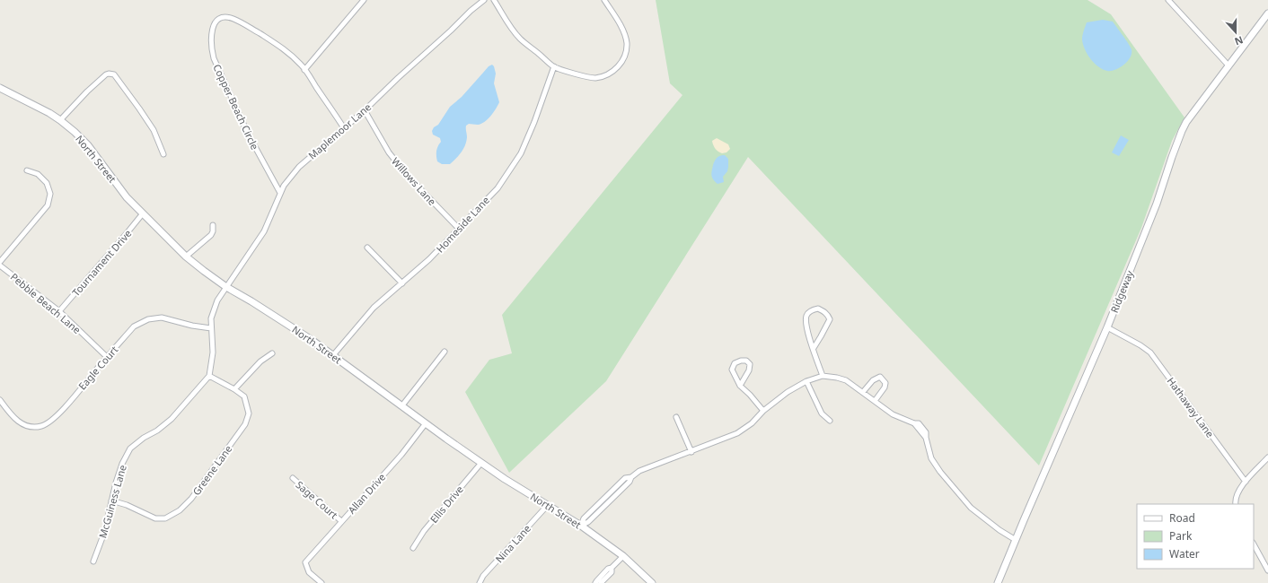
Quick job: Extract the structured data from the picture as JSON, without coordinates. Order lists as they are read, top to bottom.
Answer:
{
  "streets": {
    "main road": ["North Street", "Ridgeway"],
    "street": [
      "Copper Beach Circle",
      "Maplemoor Lane",
      "Willows Lane",
      "Homeside Lane",
      "Tournament Drive",
      "Pebble Beach Lane",
      "Eagle Court",
      "Hathaway Lane",
      "Greene Lane",
      "Allan Drive",
      "Sage Court",
      "McGuiness Lane",
      "Ellis Drive",
      "Nina Lane"
    ]
  },
  "crossings": [
    ["Copper Beach Circle", "Maplemoor Lane"],
    ["Maplemoor Lane", "North Street"],
    ["Maplemoor Lane", "Willows Lane"],
    ["North Street", "Homeside Lane"],
    ["North Street", "Tournament Drive"],
    ["North Street", "Allan Drive"],
    ["North Street", "Ellis Drive"],
    ["North Street", "Nina Lane"],
    ["Willows Lane", "Homeside Lane"],
    ["Tournament Drive", "Pebble Beach Lane"],
    ["Ridgeway", "Hathaway Lane"],
    ["Pebble Beach Lane", "Eagle Court"],
    ["Greene Lane", "McGuiness Lane"],
    ["Allan Drive", "Sage Court"]
  ],
  "legend": ["Road", "Park", "Water"],
  "north": "bottom"
}
